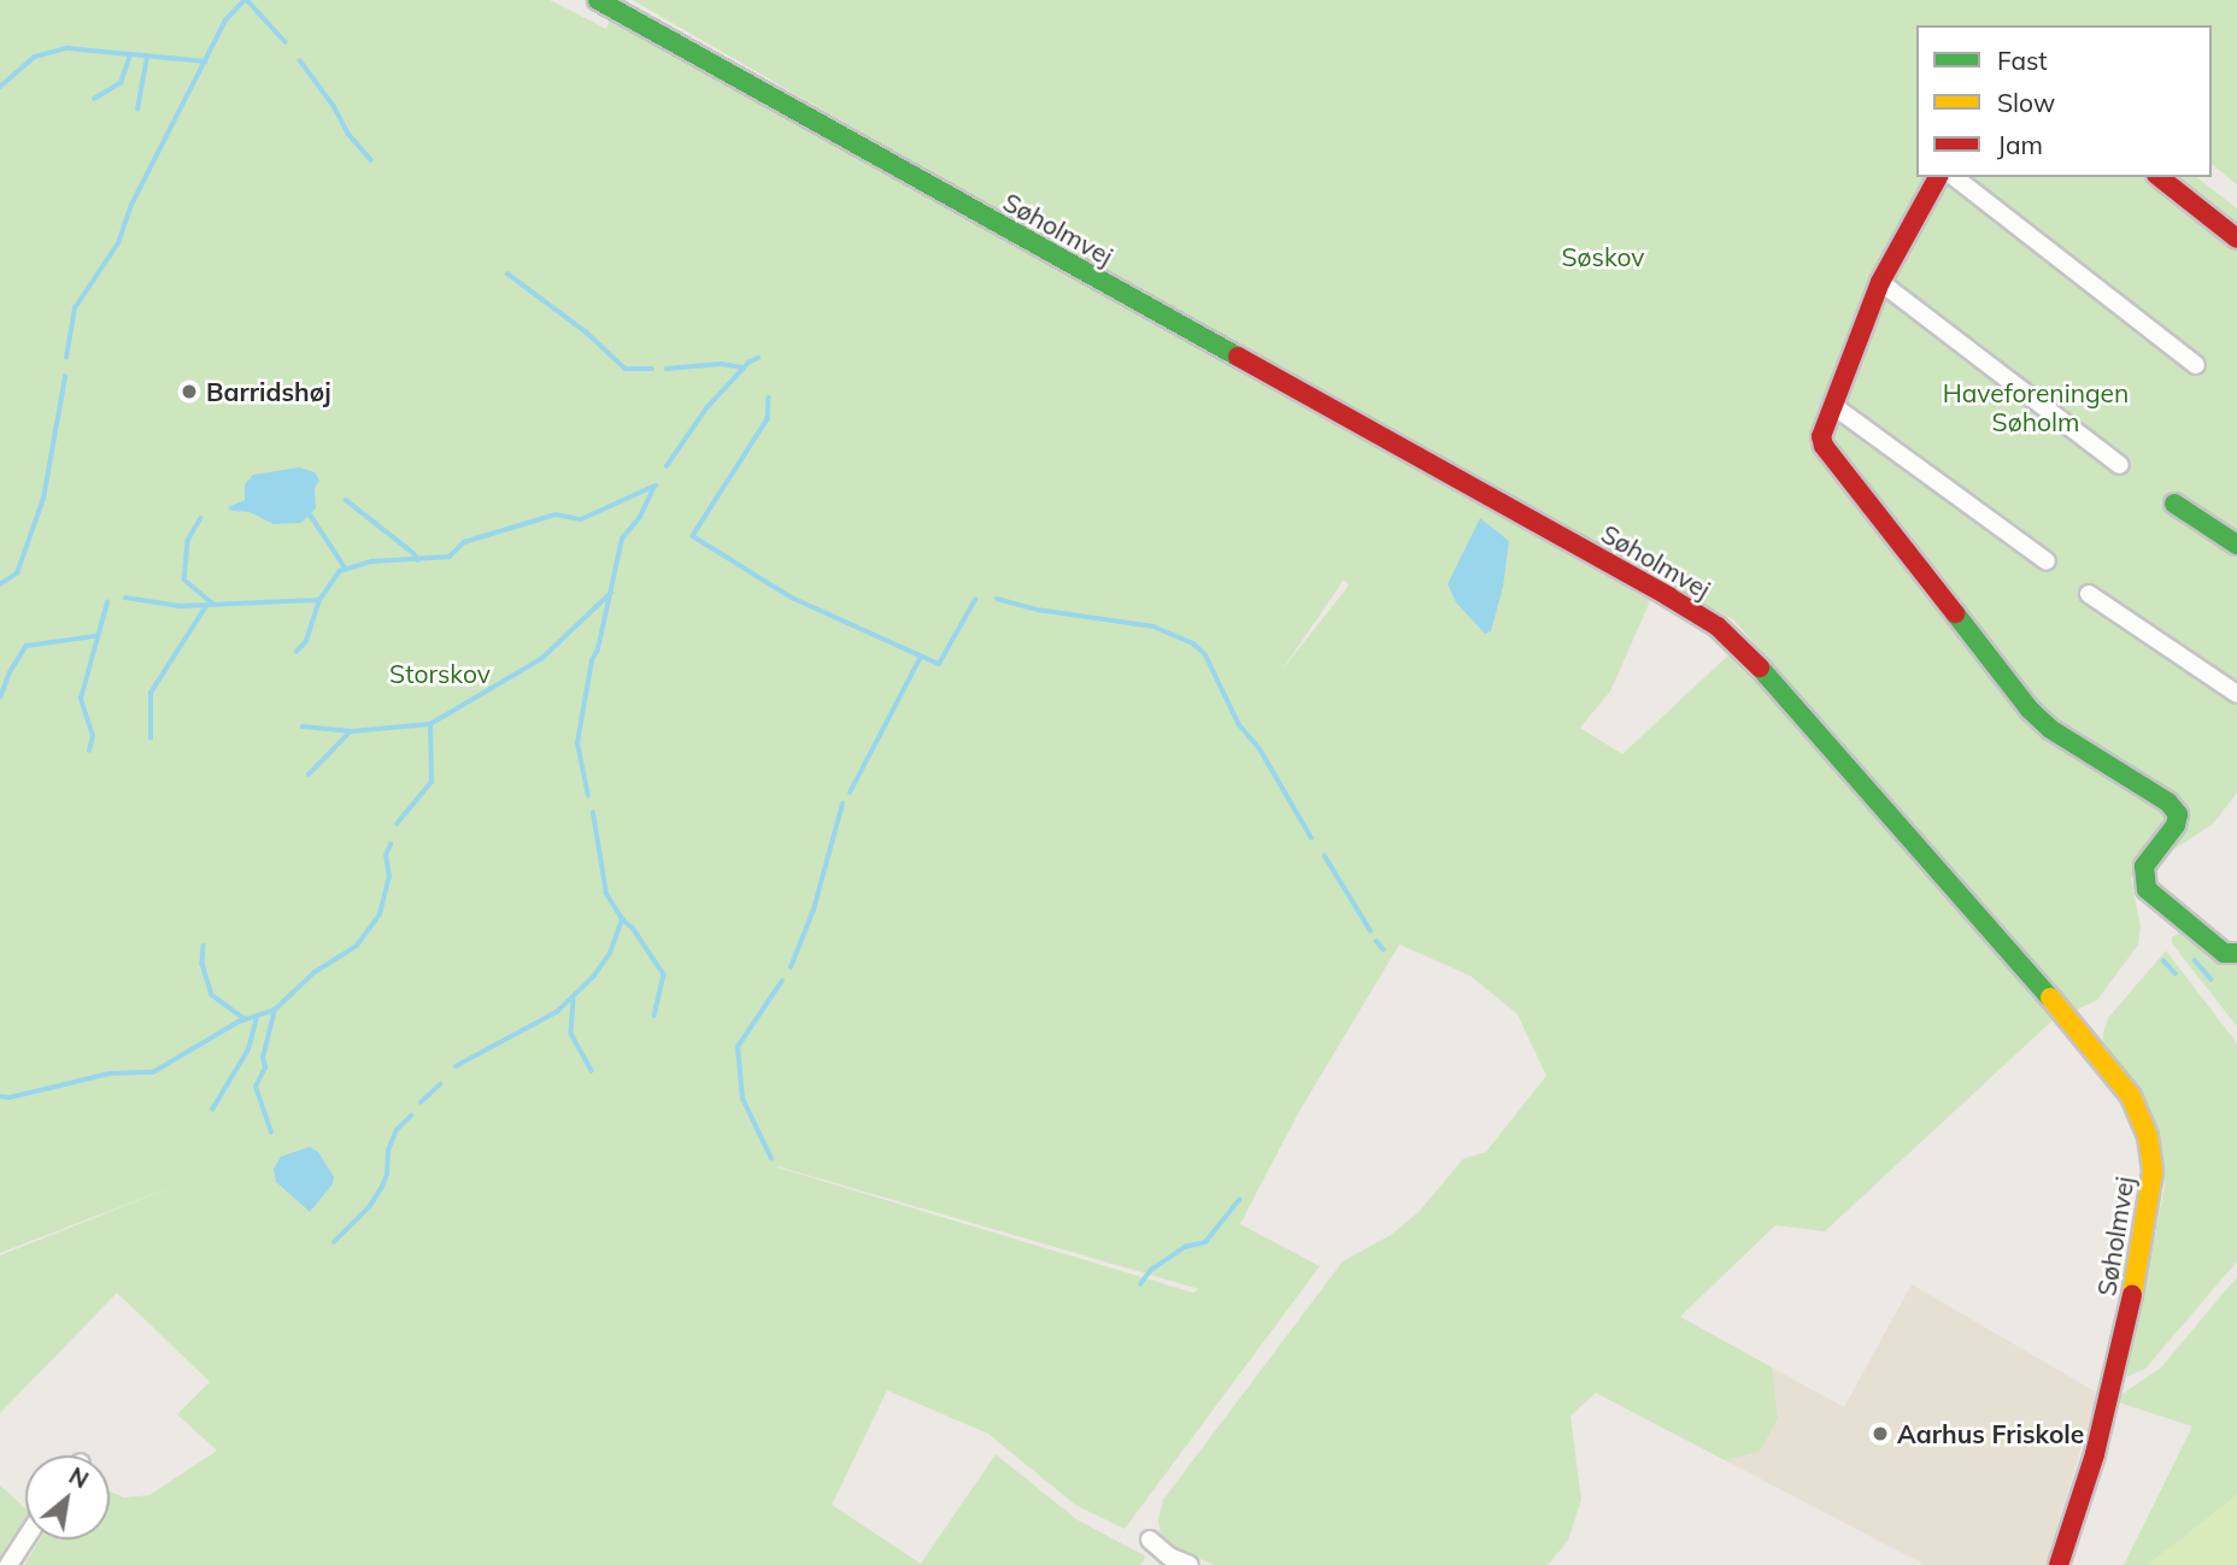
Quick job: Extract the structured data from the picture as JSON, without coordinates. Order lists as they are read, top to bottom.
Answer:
{
  "streets": {
    "street": ["Søholmvej"]
  },
  "parks": ["Søskov", "Haveforeningen Søholm", "Storskov"],
  "places": ["Barridshøj", "Aarhus Friskole"],
  "legend": ["Fast", "Slow", "Jam"],
  "north": "top right"
}
